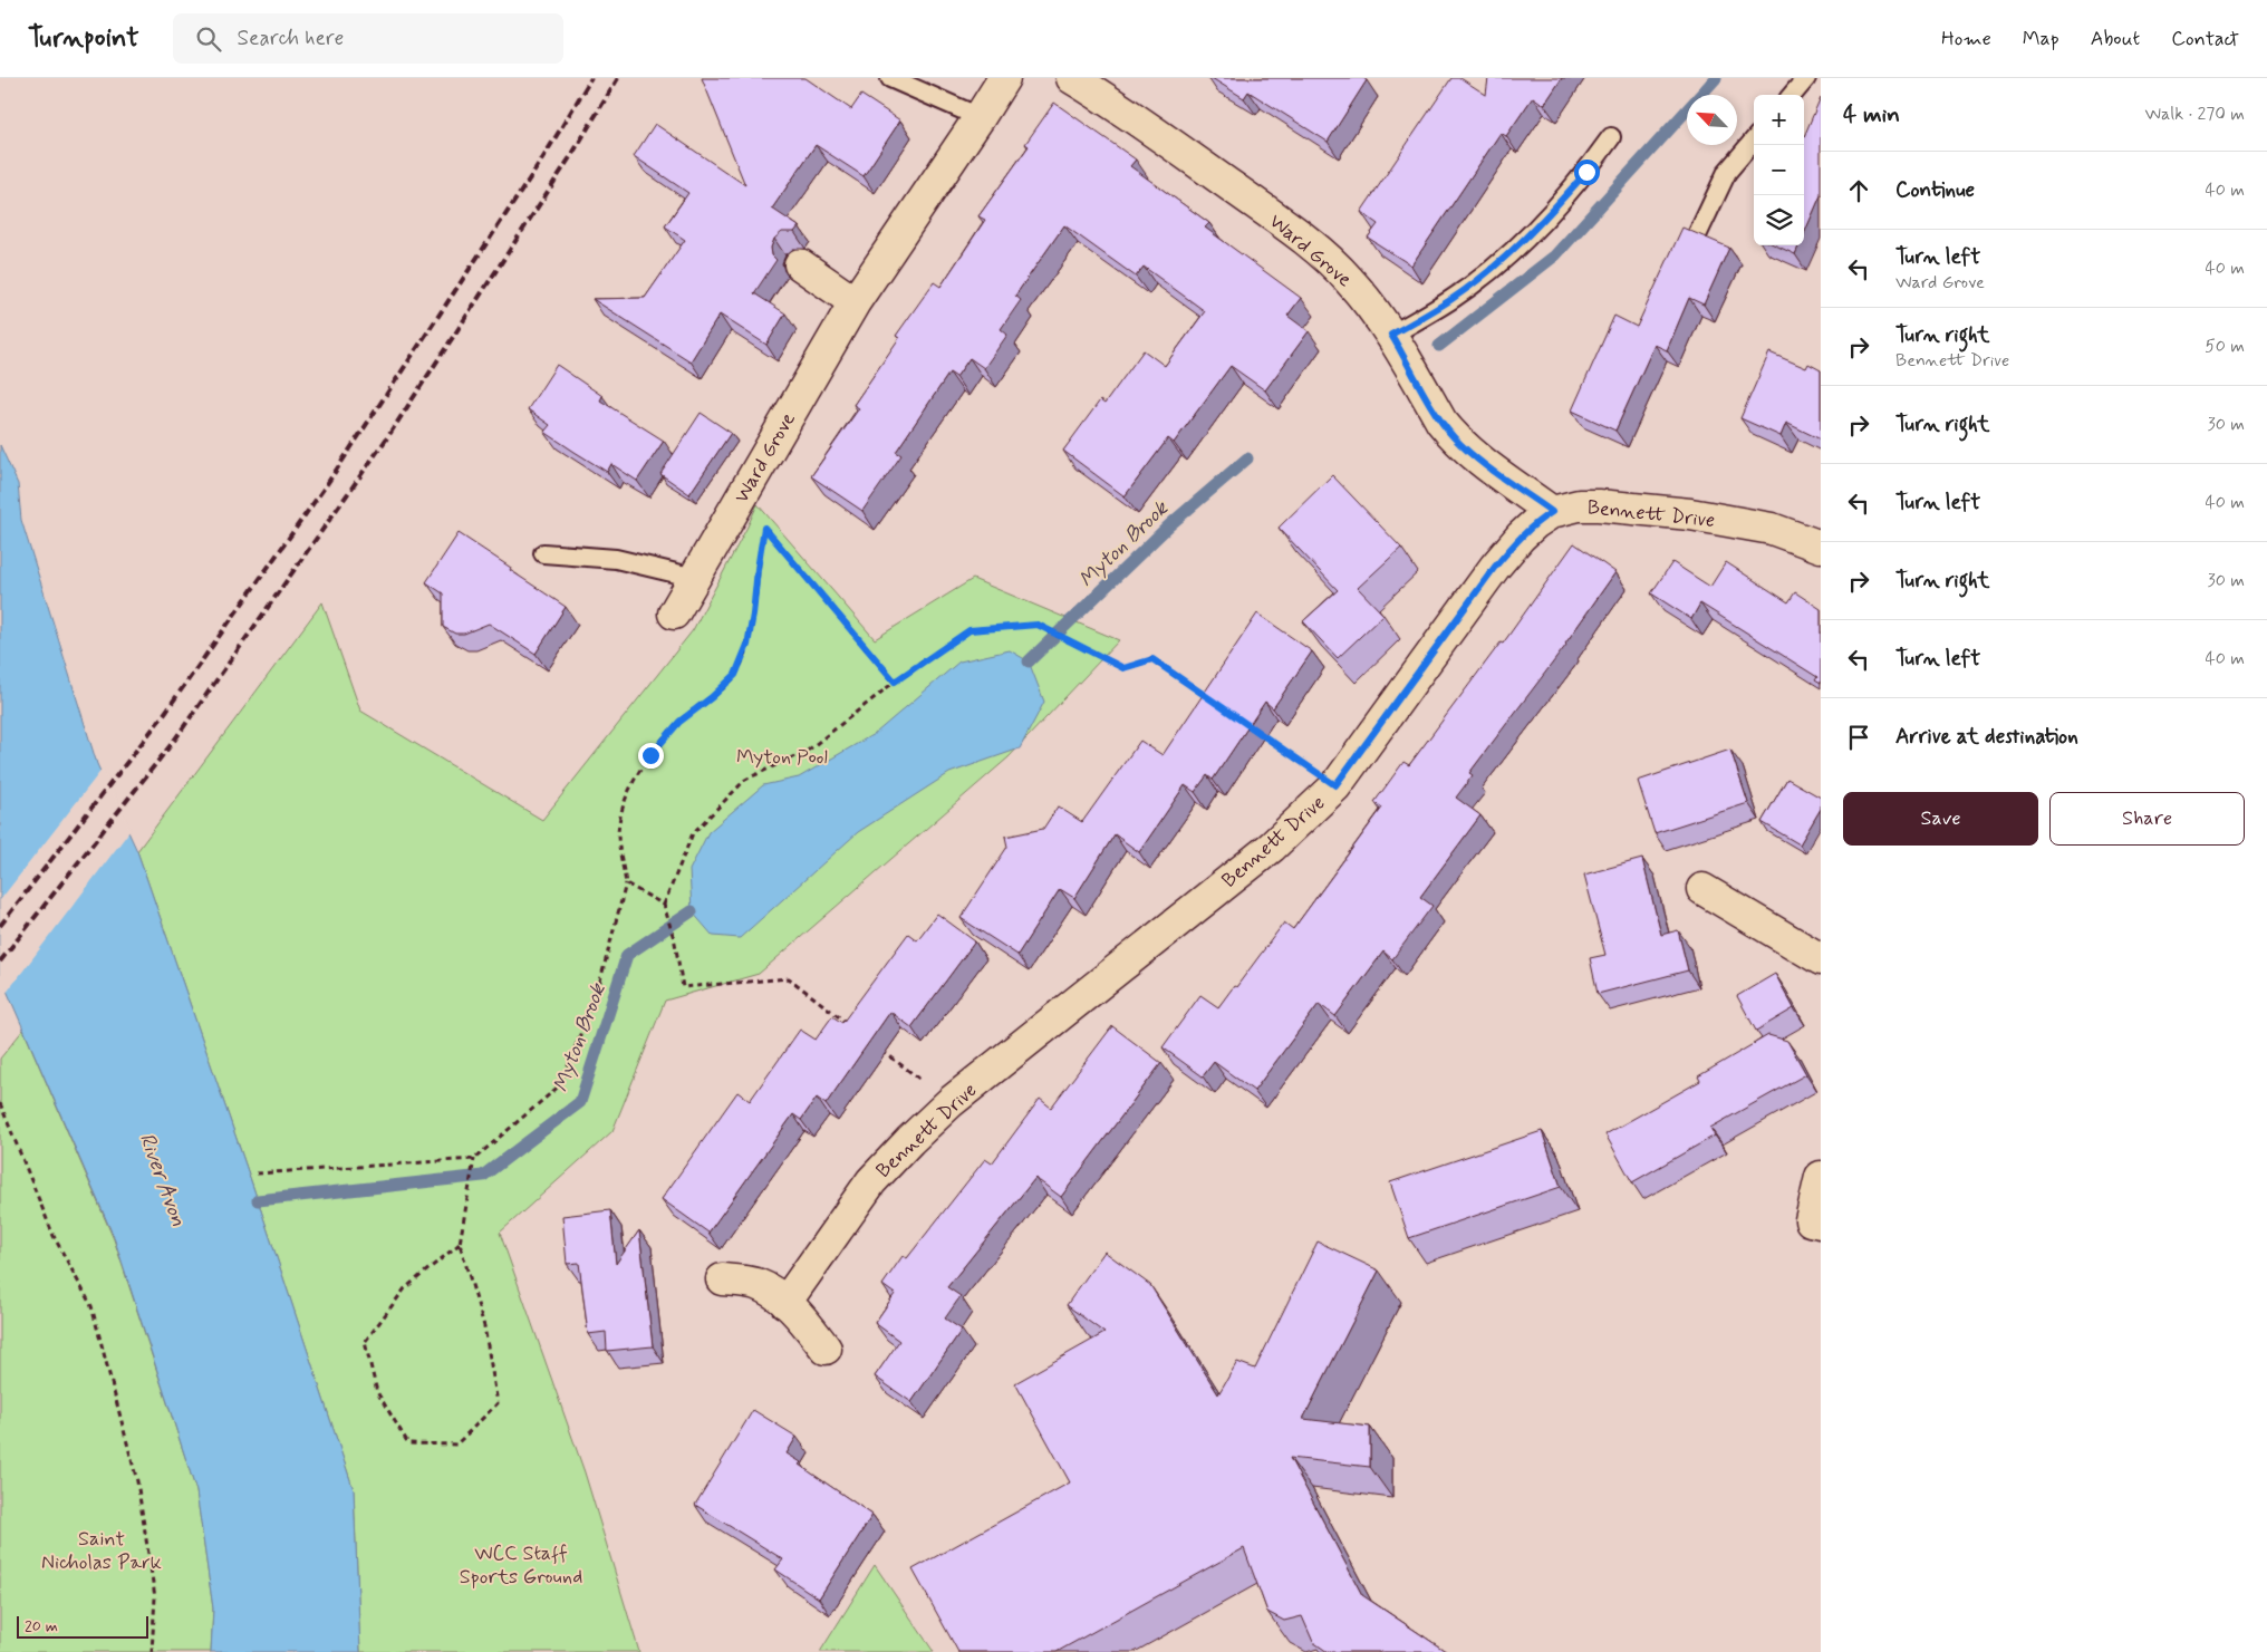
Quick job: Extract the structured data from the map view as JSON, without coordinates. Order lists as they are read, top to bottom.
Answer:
{
  "streets": {
    "street": ["Ward Grove", "Bennett Drive"]
  },
  "crossings": [
    ["Ward Grove", "Bennett Drive"]
  ],
  "water": ["Myton Brook", "River Avon"],
  "parks": ["Myton Pool", "Saint Nicholas Park", "WCC Staff Sports Ground"],
  "scale_bar": "20 m",
  "north": "top left",
  "page": {
    "header": "Turnpoint",
    "search": "Search here",
    "nav": [
      "Home",
      "Map",
      "About",
      "Contact"
    ],
    "heading": ["4 min", "Walk · 270 m"],
    "map_buttons": ["+", "−"],
    "list": [
      ["Continue", "40 m"],
      ["Turn left", "Ward Grove", "40 m"],
      ["Turn right", "Bennett Drive", "50 m"],
      ["Turn right", "30 m"],
      ["Turn left", "40 m"],
      ["Turn right", "30 m"],
      ["Turn left", "40 m"],
      "Arrive at destination"
    ],
    "buttons": ["Save", "Share"],
    "scale": "20 m"
  }
}
